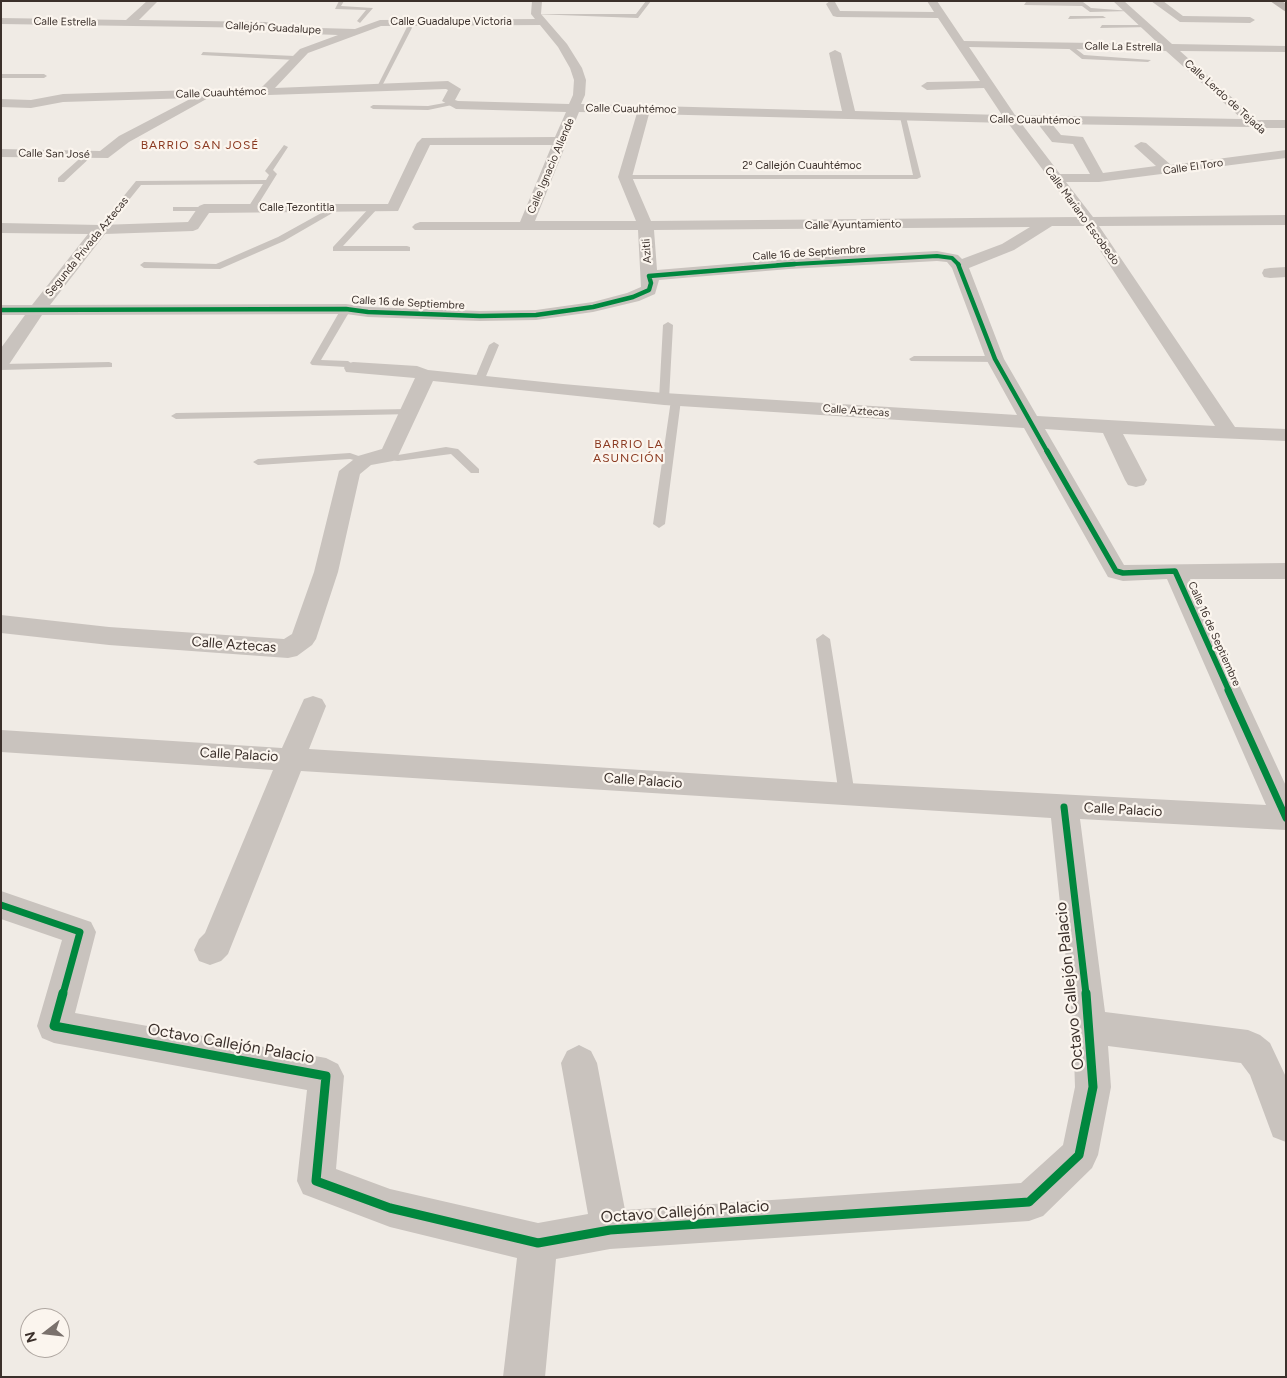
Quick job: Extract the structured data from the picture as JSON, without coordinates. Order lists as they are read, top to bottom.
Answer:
{
  "streets": {
    "street": [
      "Calle Estrella",
      "Calle Guadalupe Victoria",
      "Callejón Guadalupe",
      "Calle La Estrella",
      "Calle Cuauhtémoc",
      "Calle Lerdo de Tejada",
      "Calle San José",
      "Calle Ignacio Allende",
      "Calle El Toro",
      "Calle Tezontitla",
      "Calle Mariano Escobedo",
      "Calle Ayuntamiento",
      "Segunda Privada Aztecas",
      "Azitli",
      "Calle 16 de Septiembre",
      "Calle Aztecas",
      "Calle Palacio",
      "Octavo Callejón Palacio"
    ],
    "lane": ["2º Callejón Cuauhtémoc"]
  },
  "crossings": [
    ["Calle Estrella", "Callejón Guadalupe"],
    ["Calle Guadalupe Victoria", "Callejón Guadalupe"],
    ["Calle Guadalupe Victoria", "Calle Cuauhtémoc"],
    ["Calle Guadalupe Victoria", "Calle Ignacio Allende"],
    ["Calle La Estrella", "Calle Lerdo de Tejada"],
    ["Calle La Estrella", "Calle Mariano Escobedo"],
    ["Calle Cuauhtémoc", "Calle Lerdo de Tejada"],
    ["Calle Cuauhtémoc", "Calle San José"],
    ["Calle Cuauhtémoc", "Calle Ignacio Allende"],
    ["Calle Cuauhtémoc", "2º Callejón Cuauhtémoc"],
    ["Calle Cuauhtémoc", "Calle Mariano Escobedo"],
    ["Calle Lerdo de Tejada", "Calle El Toro"],
    ["Calle Ignacio Allende", "Calle Tezontitla"],
    ["Calle Ignacio Allende", "Calle Ayuntamiento"],
    ["2º Callejón Cuauhtémoc", "Azitli"],
    ["Calle El Toro", "Calle Mariano Escobedo"],
    ["Calle Mariano Escobedo", "Calle Ayuntamiento"],
    ["Calle Mariano Escobedo", "Calle Aztecas"],
    ["Calle Ayuntamiento", "Azitli"],
    ["Segunda Privada Aztecas", "Calle 16 de Septiembre"],
    ["Azitli", "Calle 16 de Septiembre"],
    ["Calle 16 de Septiembre", "Calle Aztecas"],
    ["Calle 16 de Septiembre", "Calle Palacio"],
    ["Calle Palacio", "Octavo Callejón Palacio"]
  ],
  "districts": ["BARRIO SAN JOSÉ", "BARRIO LA ASUNCIÓN"],
  "north": "left"
}
